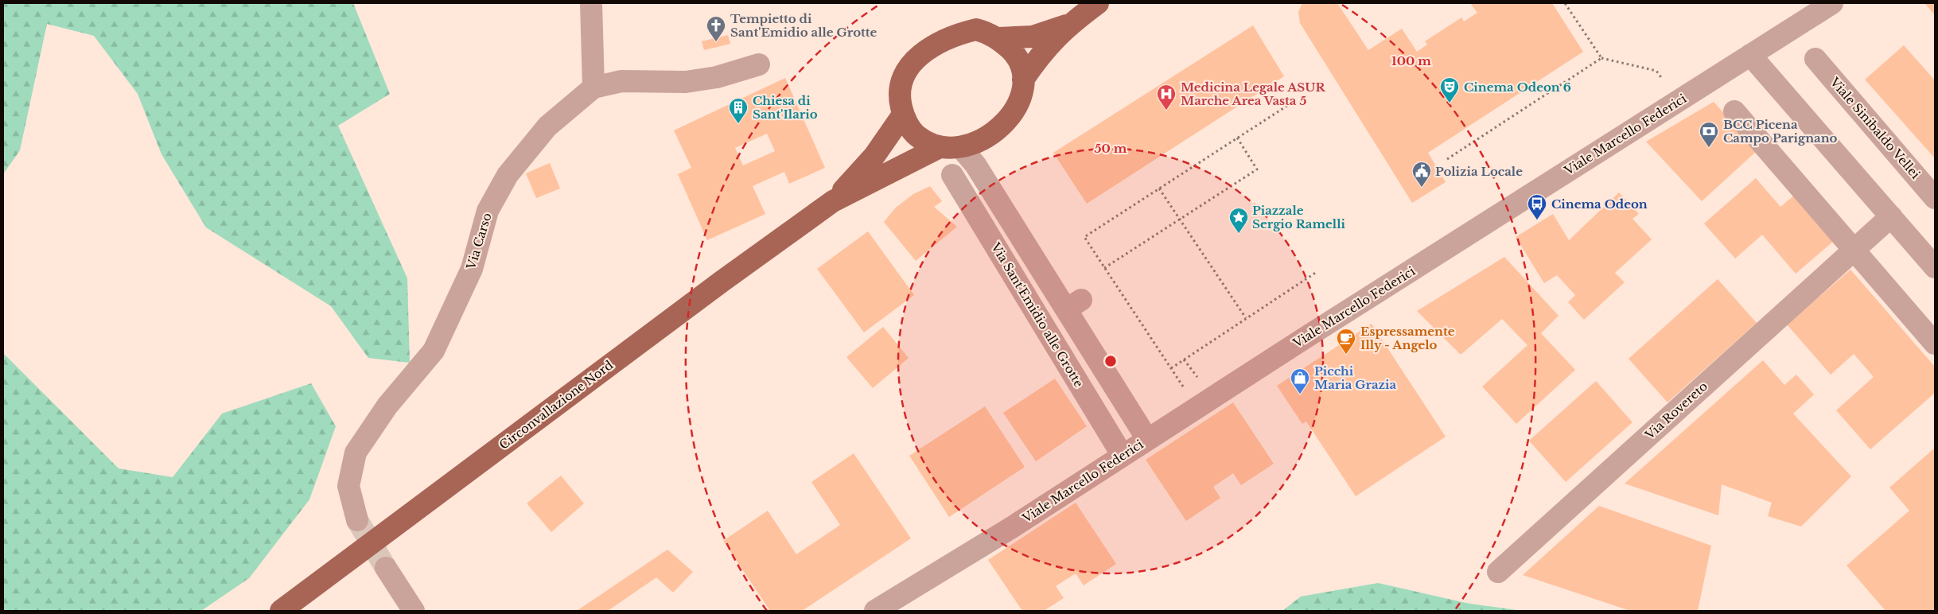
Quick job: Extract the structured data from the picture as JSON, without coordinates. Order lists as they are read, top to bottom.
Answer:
{
  "streets": {
    "main road": ["Circonvallazione Nord"],
    "street": [
      "Viale Sinibaldo Vellei",
      "Viale Marcello Federici",
      "Via Carso",
      "Via Sant'Emidio alle Grotte",
      "Via Rovereto"
    ]
  },
  "crossings": [
    ["Viale Marcello Federici", "Via Sant'Emidio alle Grotte"],
    ["Via Sant'Emidio alle Grotte", "Circonvallazione Nord"]
  ],
  "places": {
    "church": ["Tempietto di Sant'Emidio alle Grotte"],
    "theatre": ["Cinema Odeon 6"],
    "hospital": ["Medicina Legale ASUR Marche Area Vasta 5"],
    "building": ["Chiesa di Sant'Ilario"],
    "bank": ["BCC Picena Campo Parignano"],
    "public building": ["Polizia Locale"],
    "bus stop": ["Cinema Odeon"],
    "place": ["Piazzale Sergio Ramelli"],
    "cafe": ["Espressamente Illy - Angelo"],
    "shop": ["Picchi Maria Grazia"]
  },
  "rings": ["100 m", "50 m"]
}
